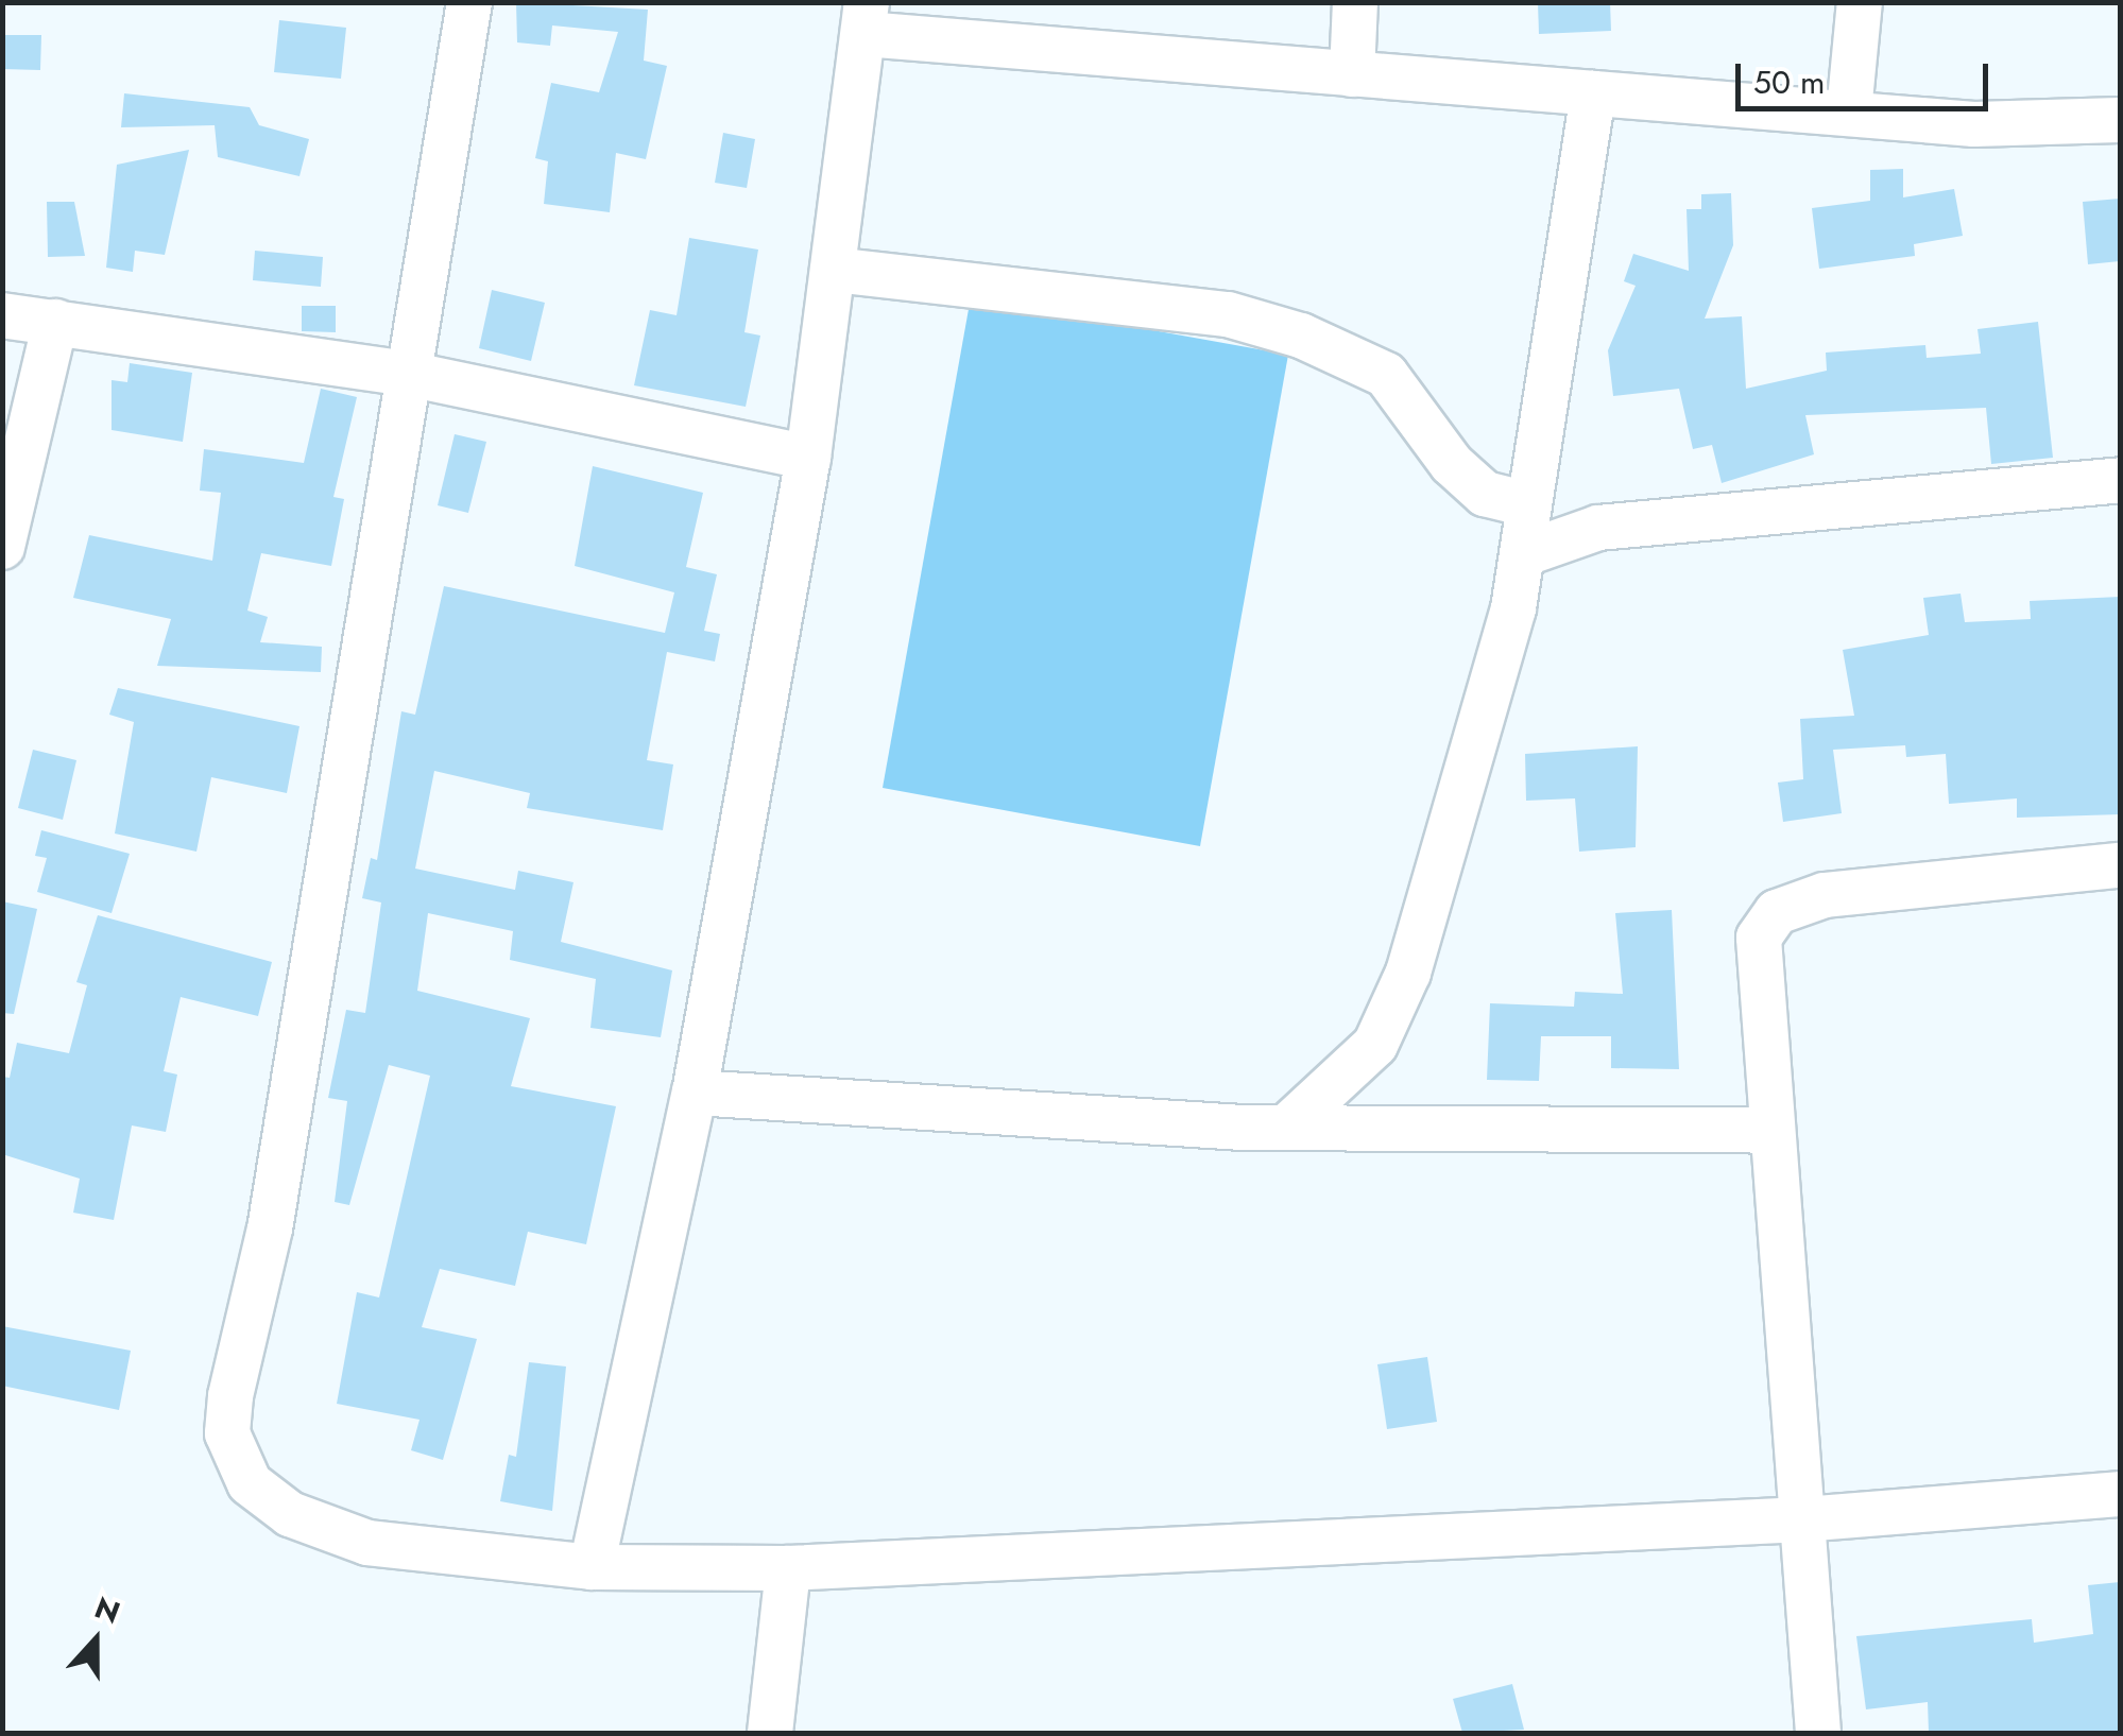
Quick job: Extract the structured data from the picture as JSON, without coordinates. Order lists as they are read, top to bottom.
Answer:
{
  "scale_bar": "50 m",
  "north": "top"
}
